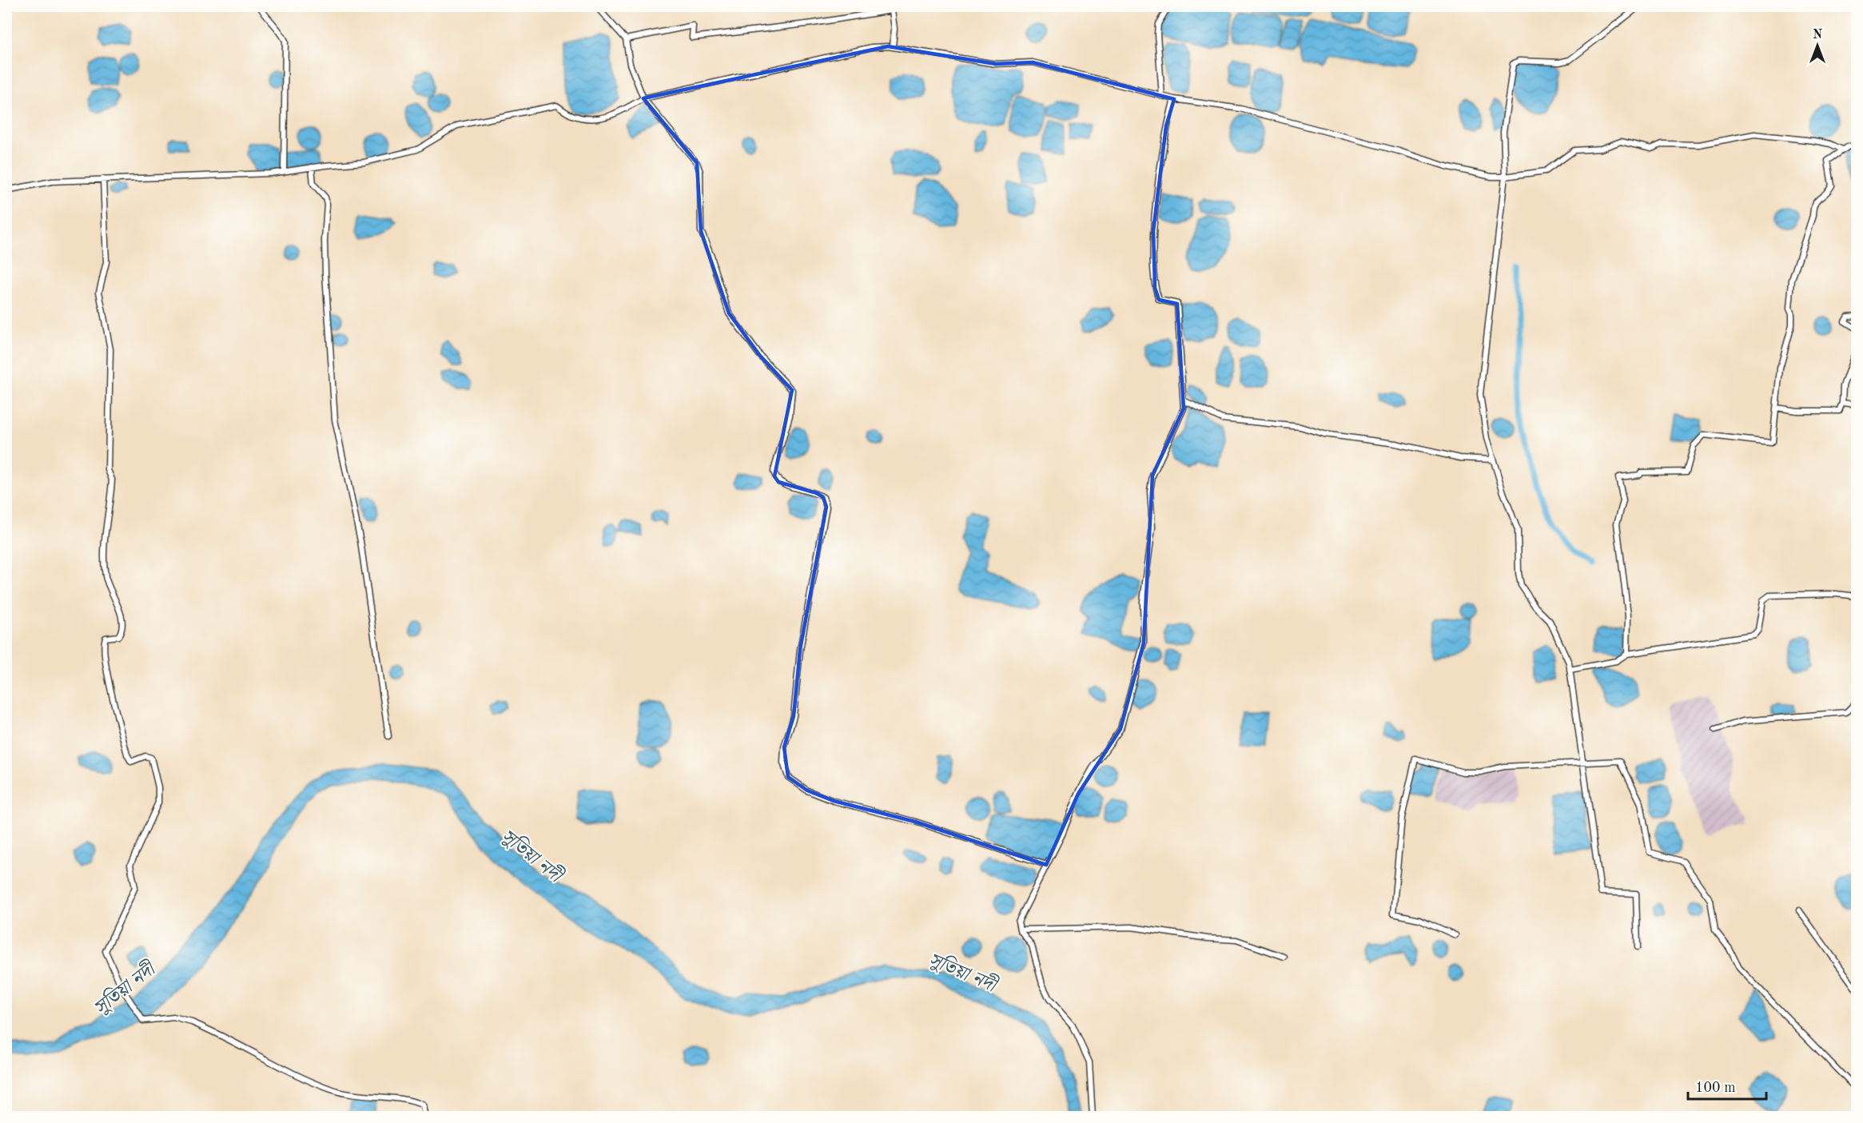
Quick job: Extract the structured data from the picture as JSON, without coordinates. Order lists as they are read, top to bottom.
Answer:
{
  "water": ["সুতিয়া নদী"],
  "scale_bar": "100 m",
  "north": "top"
}
